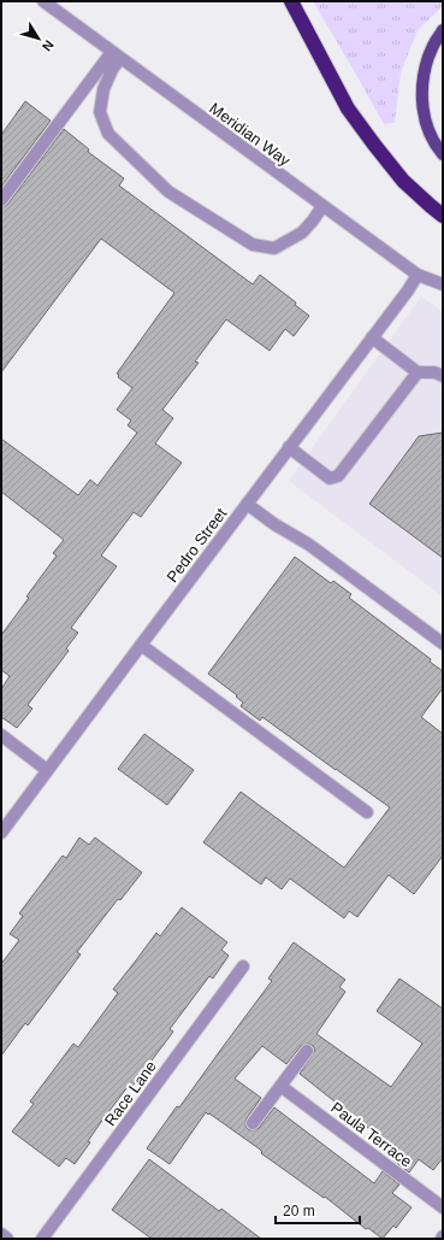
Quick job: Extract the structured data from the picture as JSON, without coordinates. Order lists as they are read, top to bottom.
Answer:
{
  "streets": {
    "street": [
      "Meridian Way",
      "Pedro Street",
      "Race Lane",
      "Paula Terrace"
    ]
  },
  "crossings": [
    ["Meridian Way", "Pedro Street"]
  ],
  "scale_bar": "20 m",
  "north": "bottom right"
}
